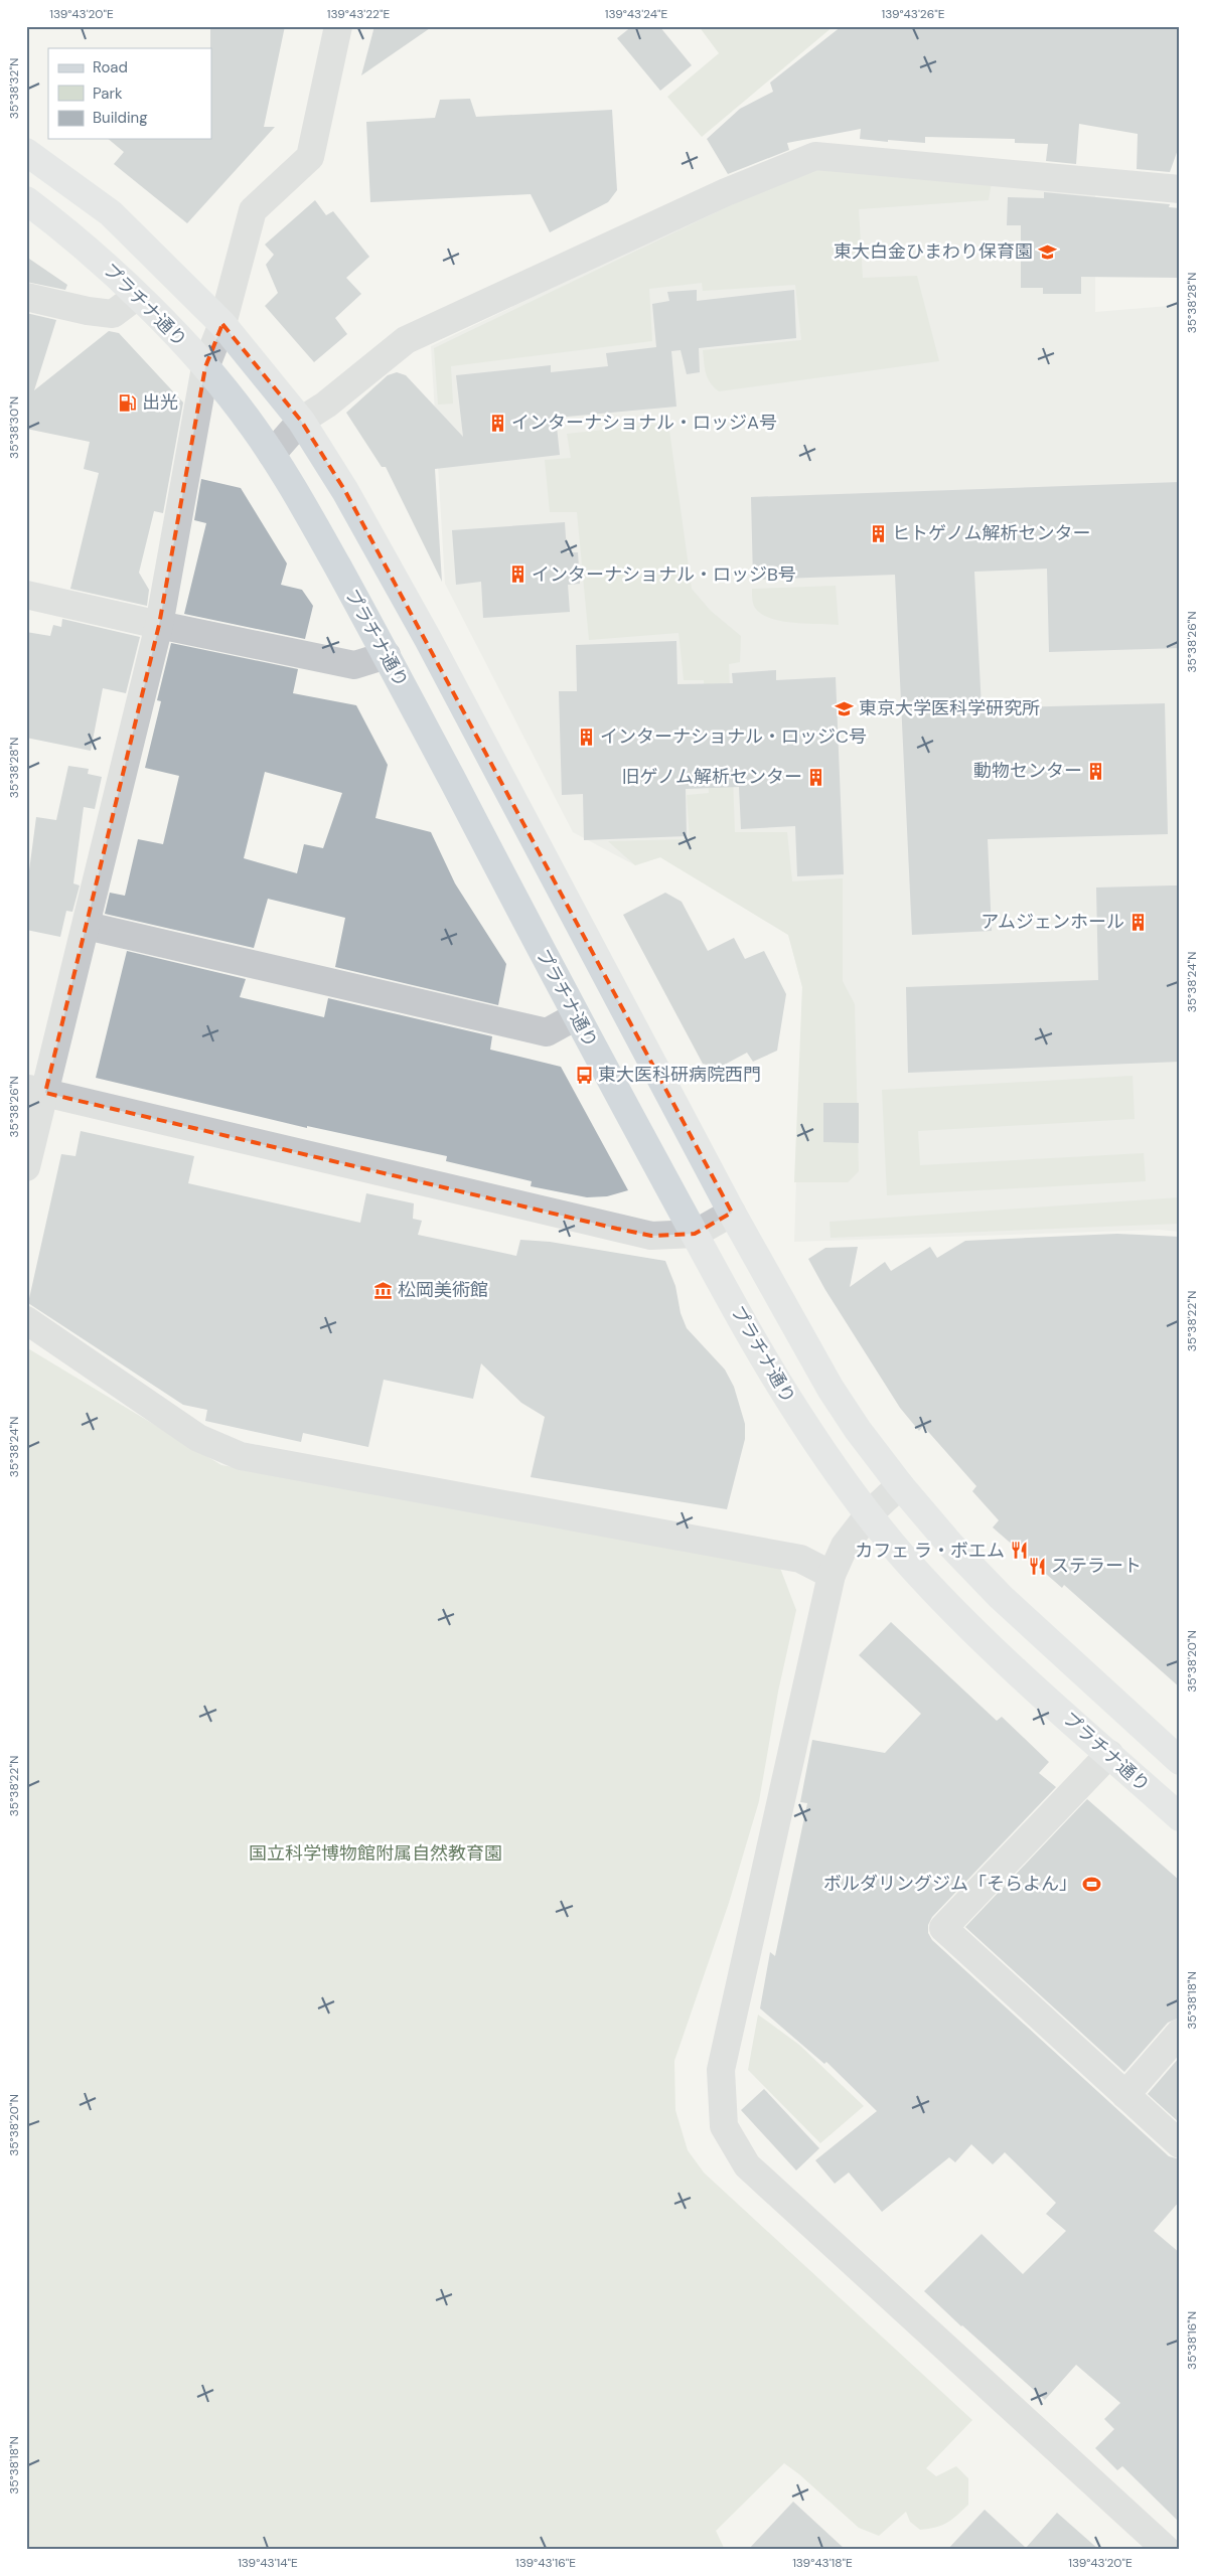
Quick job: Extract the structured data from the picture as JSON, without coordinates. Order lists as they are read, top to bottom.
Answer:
{
  "streets": {
    "main road": ["プラチナ通り"]
  },
  "parks": ["国立科学博物館附属自然教育園"],
  "places": {
    "school or university": ["東大白金ひまわり保育園", "東京大学医科学研究所"],
    "fuel station": ["出光"],
    "building": [
      "インターナショナル・ロッジA号",
      "ヒトゲノム解析センター",
      "インターナショナル・ロッジB号",
      "インターナショナル・ロッジC号",
      "動物センター",
      "旧ゲノム解析センター",
      "アムジェンホール"
    ],
    "bus stop": ["東大医科研病院西門"],
    "museum": ["松岡美術館"],
    "restaurant": ["カフェ ラ・ボエム", "ステラート"],
    "sports": ["ボルダリングジム「そらよん」"]
  },
  "legend": ["Road", "Park", "Building"],
  "coordinates": [
    "139°43'20\"E",
    "139°43'22\"E",
    "139°43'24\"E",
    "139°43'26\"E",
    "35°38'32\"N",
    "35°38'28\"N",
    "35°38'30\"N",
    "35°38'26\"N",
    "35°38'24\"N",
    "35°38'22\"N",
    "35°38'20\"N",
    "35°38'18\"N",
    "35°38'16\"N",
    "139°43'14\"E",
    "139°43'16\"E",
    "139°43'18\"E"
  ]
}
